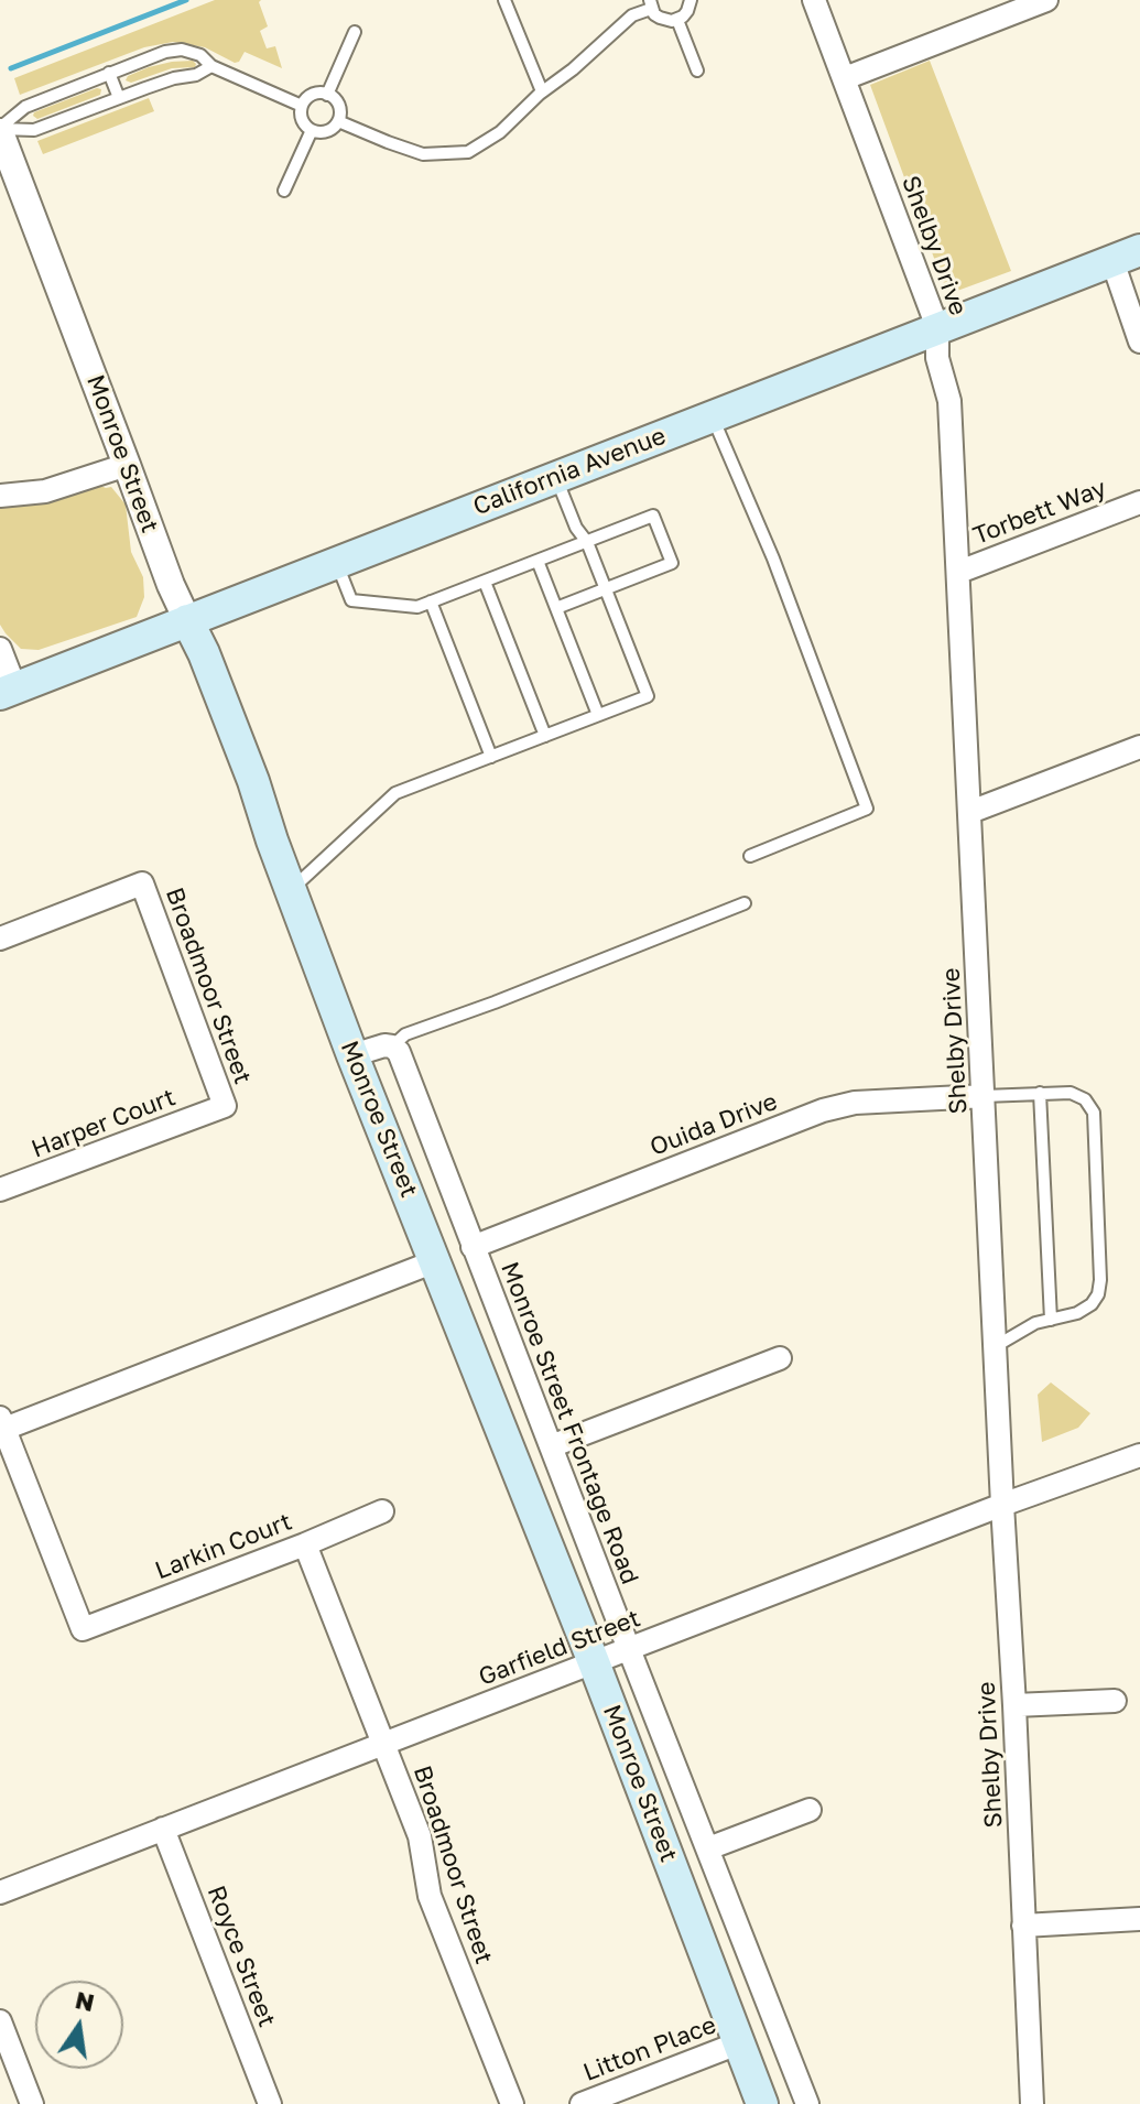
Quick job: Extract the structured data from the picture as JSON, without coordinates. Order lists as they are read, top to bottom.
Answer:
{
  "streets": {
    "main road": ["Monroe Street", "California Avenue"],
    "street": [
      "Shelby Drive",
      "Torbett Way",
      "Broadmoor Street",
      "Harper Court",
      "Ouida Drive",
      "Monroe Street Frontage Road",
      "Larkin Court",
      "Garfield Street",
      "Royce Street",
      "Litton Place"
    ]
  },
  "crossings": [
    ["Shelby Drive", "California Avenue"],
    ["Shelby Drive", "Torbett Way"],
    ["Shelby Drive", "Ouida Drive"],
    ["Shelby Drive", "Garfield Street"],
    ["Monroe Street", "California Avenue"],
    ["Monroe Street", "Garfield Street"],
    ["Monroe Street", "Litton Place"],
    ["Broadmoor Street", "Harper Court"],
    ["Broadmoor Street", "Larkin Court"],
    ["Broadmoor Street", "Garfield Street"],
    ["Ouida Drive", "Monroe Street Frontage Road"],
    ["Monroe Street Frontage Road", "Garfield Street"],
    ["Garfield Street", "Royce Street"]
  ],
  "north": "top"
}
